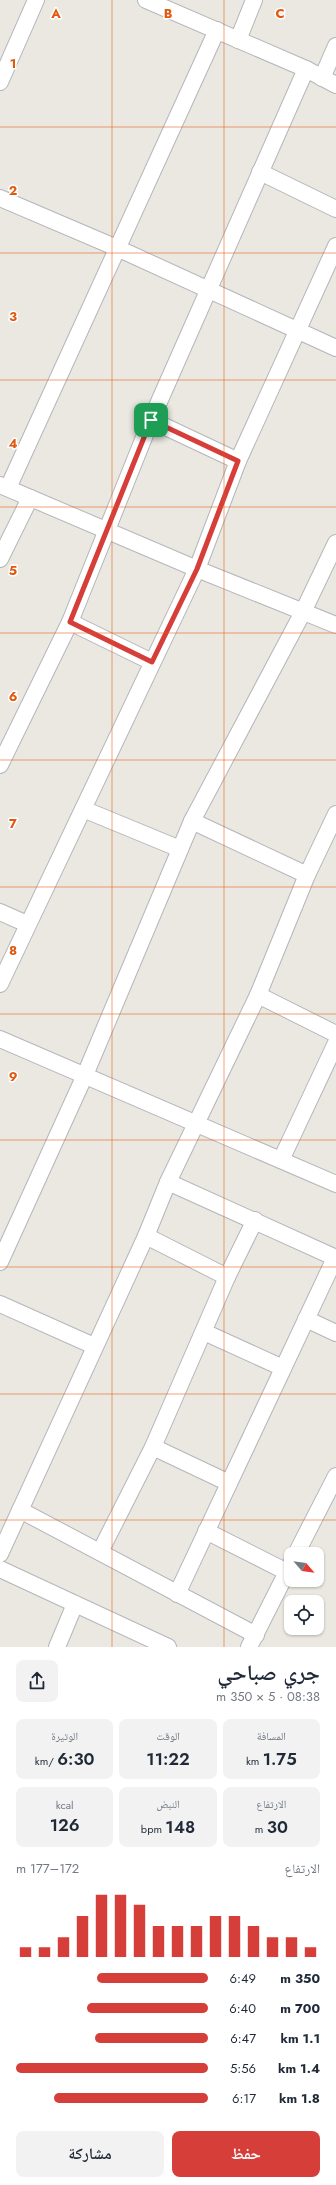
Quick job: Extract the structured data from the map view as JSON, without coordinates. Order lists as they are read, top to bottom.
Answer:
{
  "north": "bottom right",
  "page": {
    "heading": ["جري صباحي", "08:38 · 5 × 350 m"],
    "stats": [
      ["المسافة", "1.75 km"],
      ["الوقت", "11:22"],
      ["الوتيرة", "6:30 /km"],
      ["الارتفاع", "30 m"],
      ["النبض", "148 bpm"],
      ["kcal", "126"]
    ],
    "chart": ["الارتفاع", "172–177 m"],
    "list": [
      {
        "name": "350 m",
        "note": "6:49"
      },
      {
        "name": "700 m",
        "note": "6:40"
      },
      {
        "name": "1.1 km",
        "note": "6:47"
      },
      {
        "name": "1.4 km",
        "note": "5:56"
      },
      {
        "name": "1.8 km",
        "note": "6:17"
      }
    ],
    "buttons": ["حفظ", "مشاركة"]
  },
  "grid": {
    "columns": ["A", "B", "C"],
    "rows": [
      "1",
      "2",
      "3",
      "4",
      "5",
      "6",
      "7",
      "8",
      "9"
    ]
  }
}
